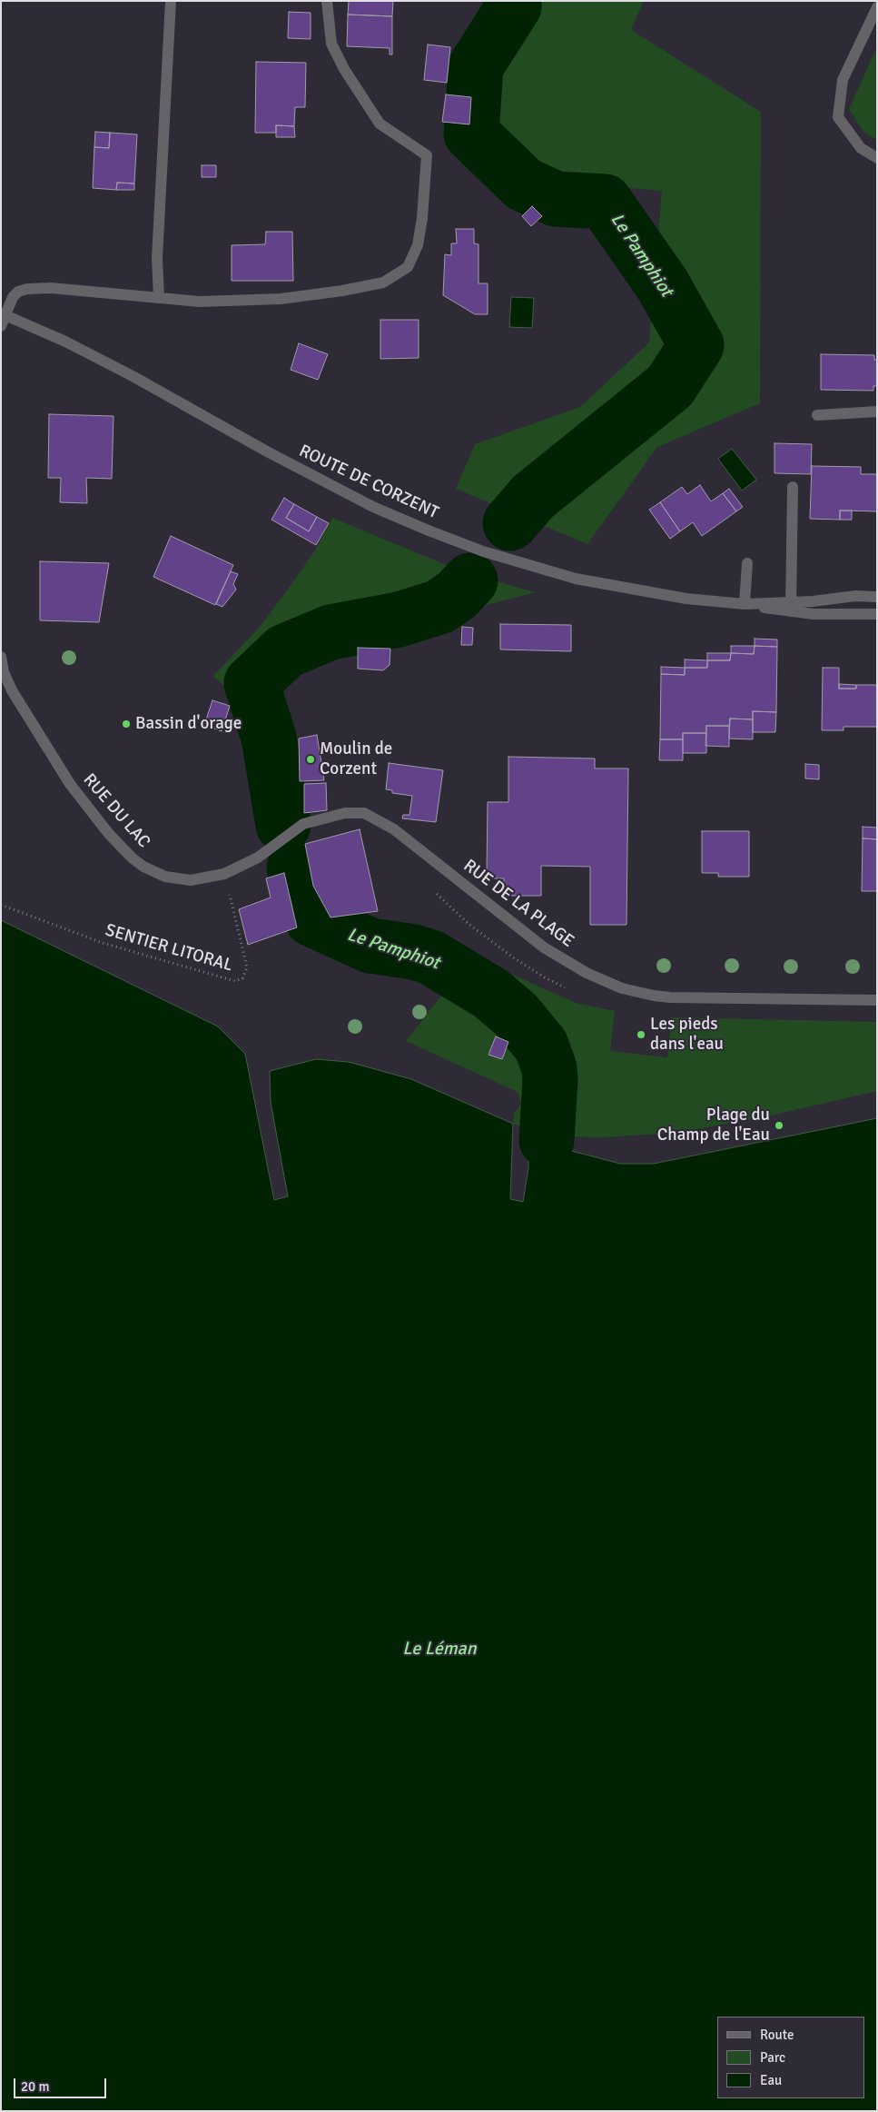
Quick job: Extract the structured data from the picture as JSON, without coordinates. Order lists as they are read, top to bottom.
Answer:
{
  "streets": {
    "street": ["ROUTE DE CORZENT", "RUE DU LAC", "RUE DE LA PLAGE"],
    "path": ["SENTIER LITORAL"]
  },
  "crossings": [
    ["RUE DU LAC", "RUE DE LA PLAGE"]
  ],
  "water": ["Le Pamphiot", "Le Léman"],
  "places": [
    "Bassin d'orage",
    "Moulin de Corzent",
    "Les pieds dans l'eau",
    "Plage du Champ de l'Eau"
  ],
  "legend": ["Route", "Parc", "Eau"],
  "scale_bar": "20 m"
}
